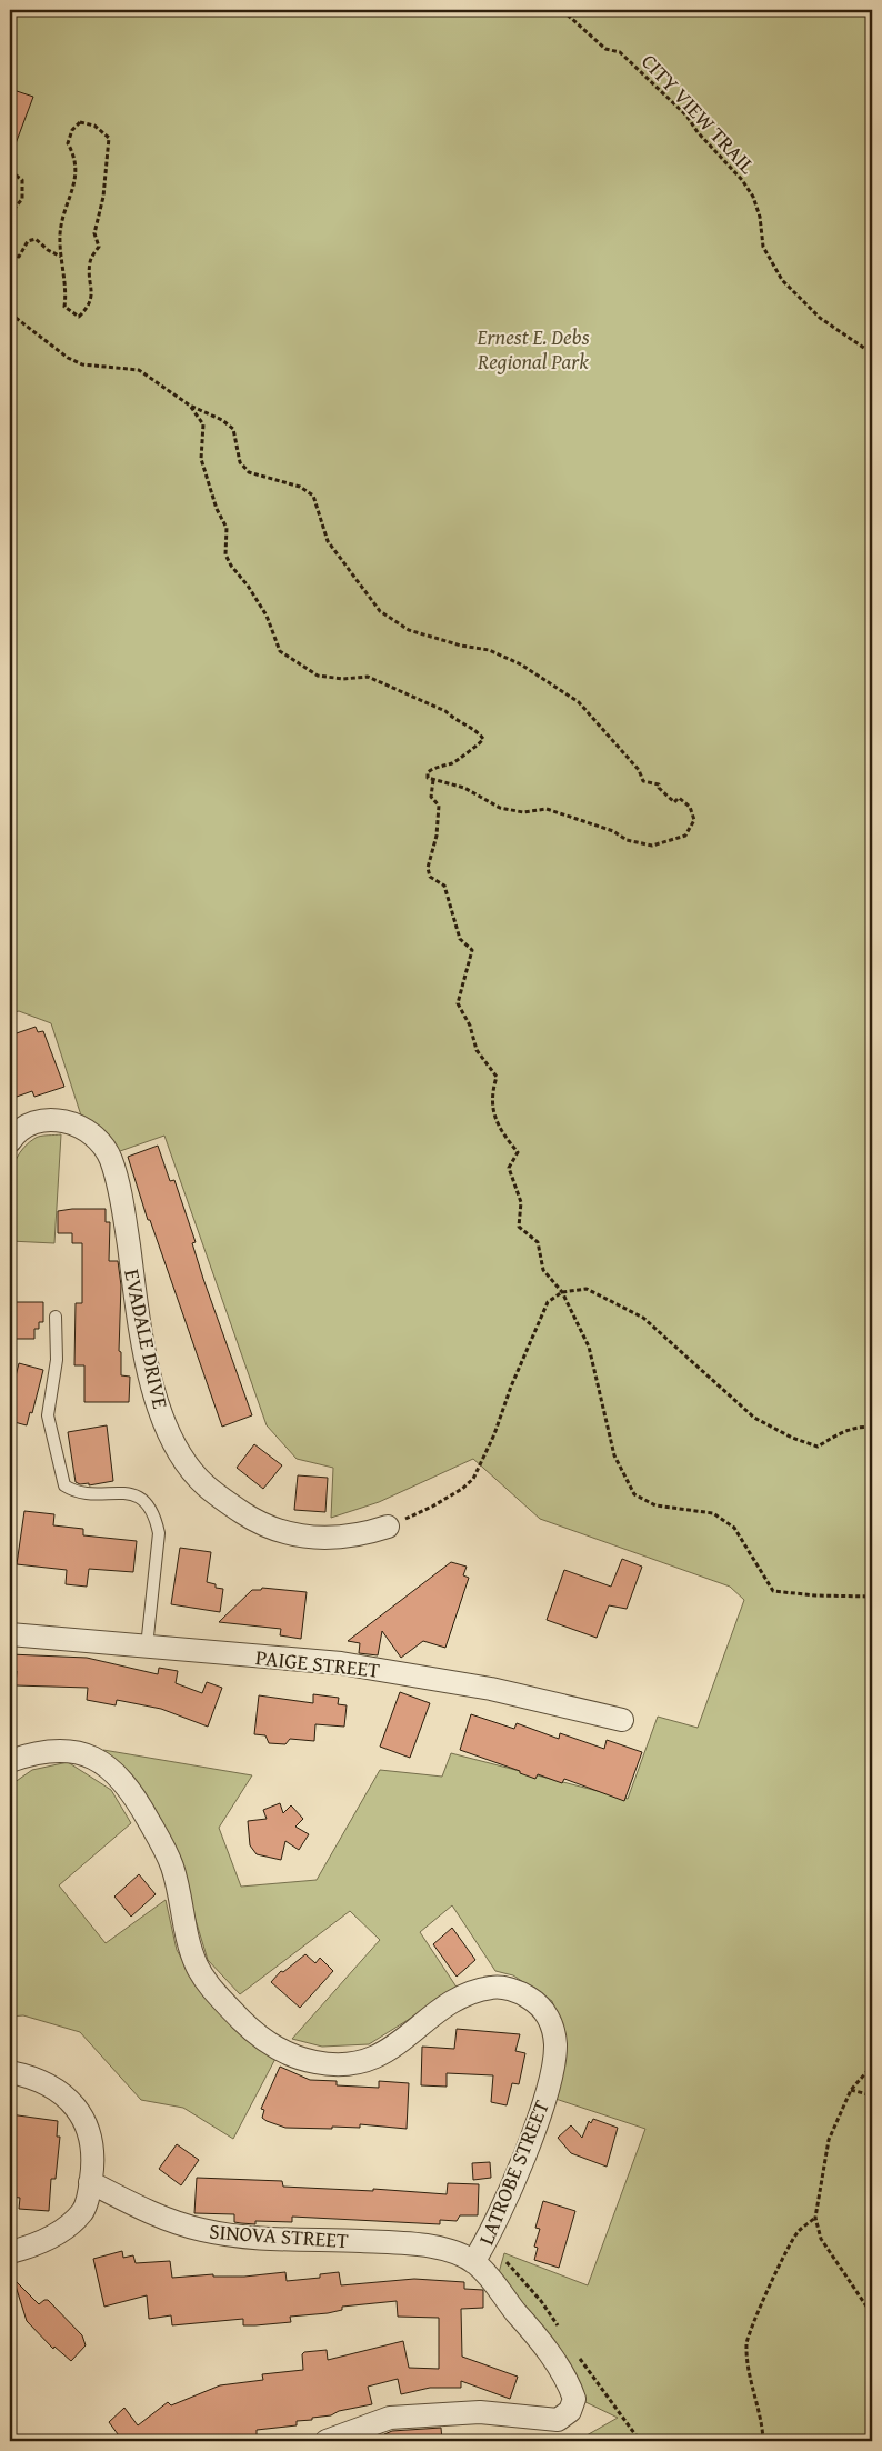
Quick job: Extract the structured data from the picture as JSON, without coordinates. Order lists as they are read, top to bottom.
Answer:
{
  "streets": {
    "street": [
      "EVADALE DRIVE",
      "PAIGE STREET",
      "LATROBE STREET",
      "SINOVA STREET"
    ],
    "path": ["CITY VIEW TRAIL"]
  },
  "crossings": [
    ["LATROBE STREET", "SINOVA STREET"]
  ],
  "parks": ["Ernest E. Debs Regional Park"]
}
